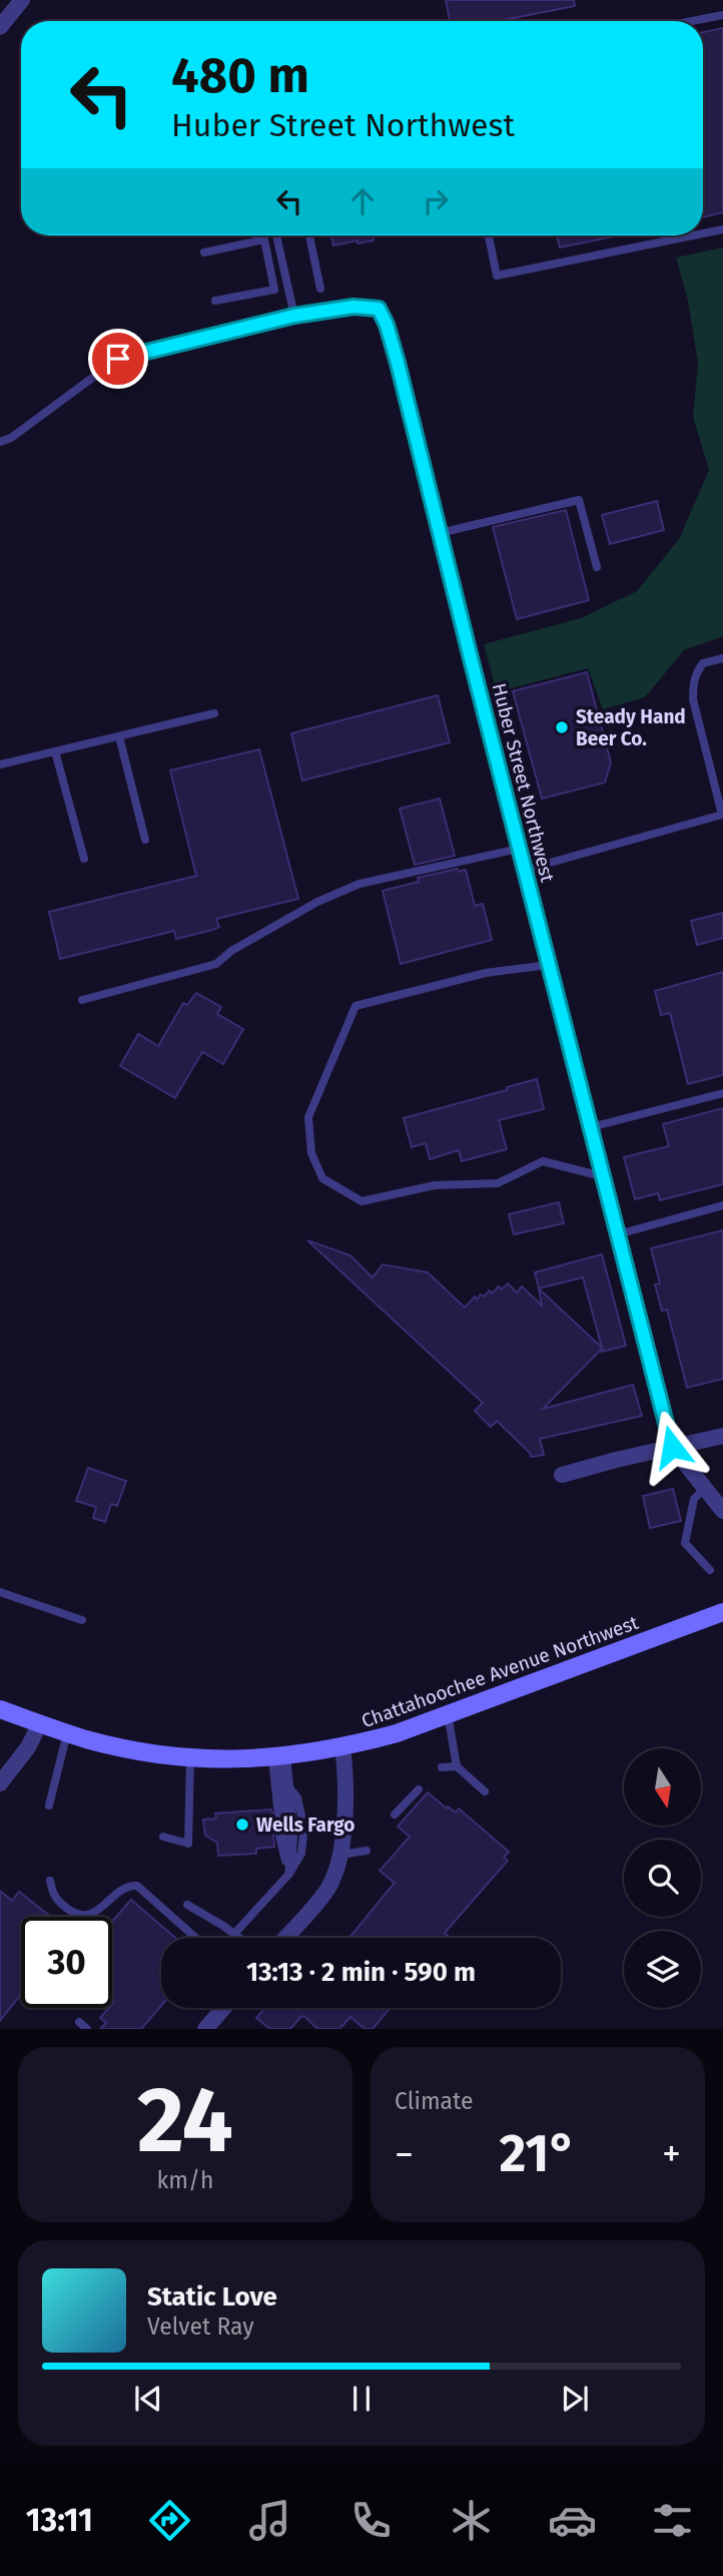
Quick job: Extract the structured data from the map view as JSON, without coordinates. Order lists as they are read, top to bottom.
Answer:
{
  "streets": {
    "street": ["Huber Street Northwest", "Chattahoochee Avenue Northwest"]
  },
  "places": ["Steady Hand Beer Co.", "Wells Fargo"],
  "north": "bottom",
  "page": {
    "turn": ["480 m", "Huber Street Northwest"],
    "limit": "30",
    "trip": "13:13 · 2 min · 590 m",
    "tile": [
      ["24", "km/h"],
      "Climate"
    ],
    "heat": ["−", "21°", "+"],
    "song": ["Static Love", "Velvet Ray"],
    "tabs": "13:11"
  }
}
